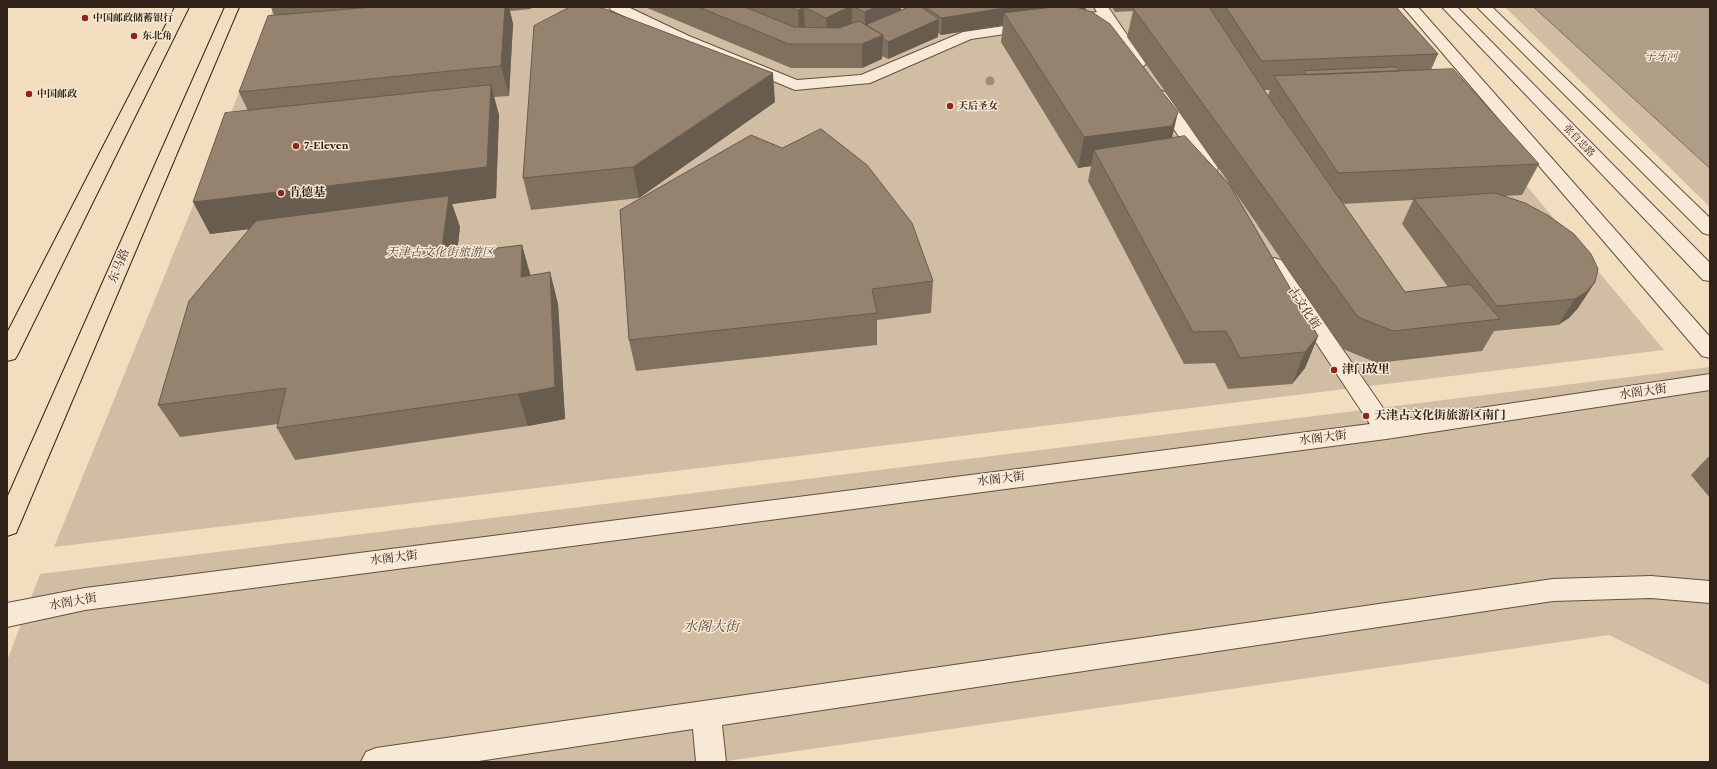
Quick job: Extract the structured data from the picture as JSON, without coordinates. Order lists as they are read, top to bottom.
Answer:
{
  "streets": {
    "main road": ["东马路"],
    "street": ["张自忠路", "古文化街", "水阁大街"]
  },
  "crossings": [
    ["古文化街", "水阁大街"]
  ],
  "water": ["子牙河"],
  "parks": ["天津古文化街旅游区", "水阁大街"],
  "places": [
    "中国邮政储蓄银行",
    "东北角",
    "中国邮政",
    "天后圣女",
    "7-Eleven",
    "肯德基",
    "津门故里",
    "天津古文化街旅游区南门"
  ]
}
